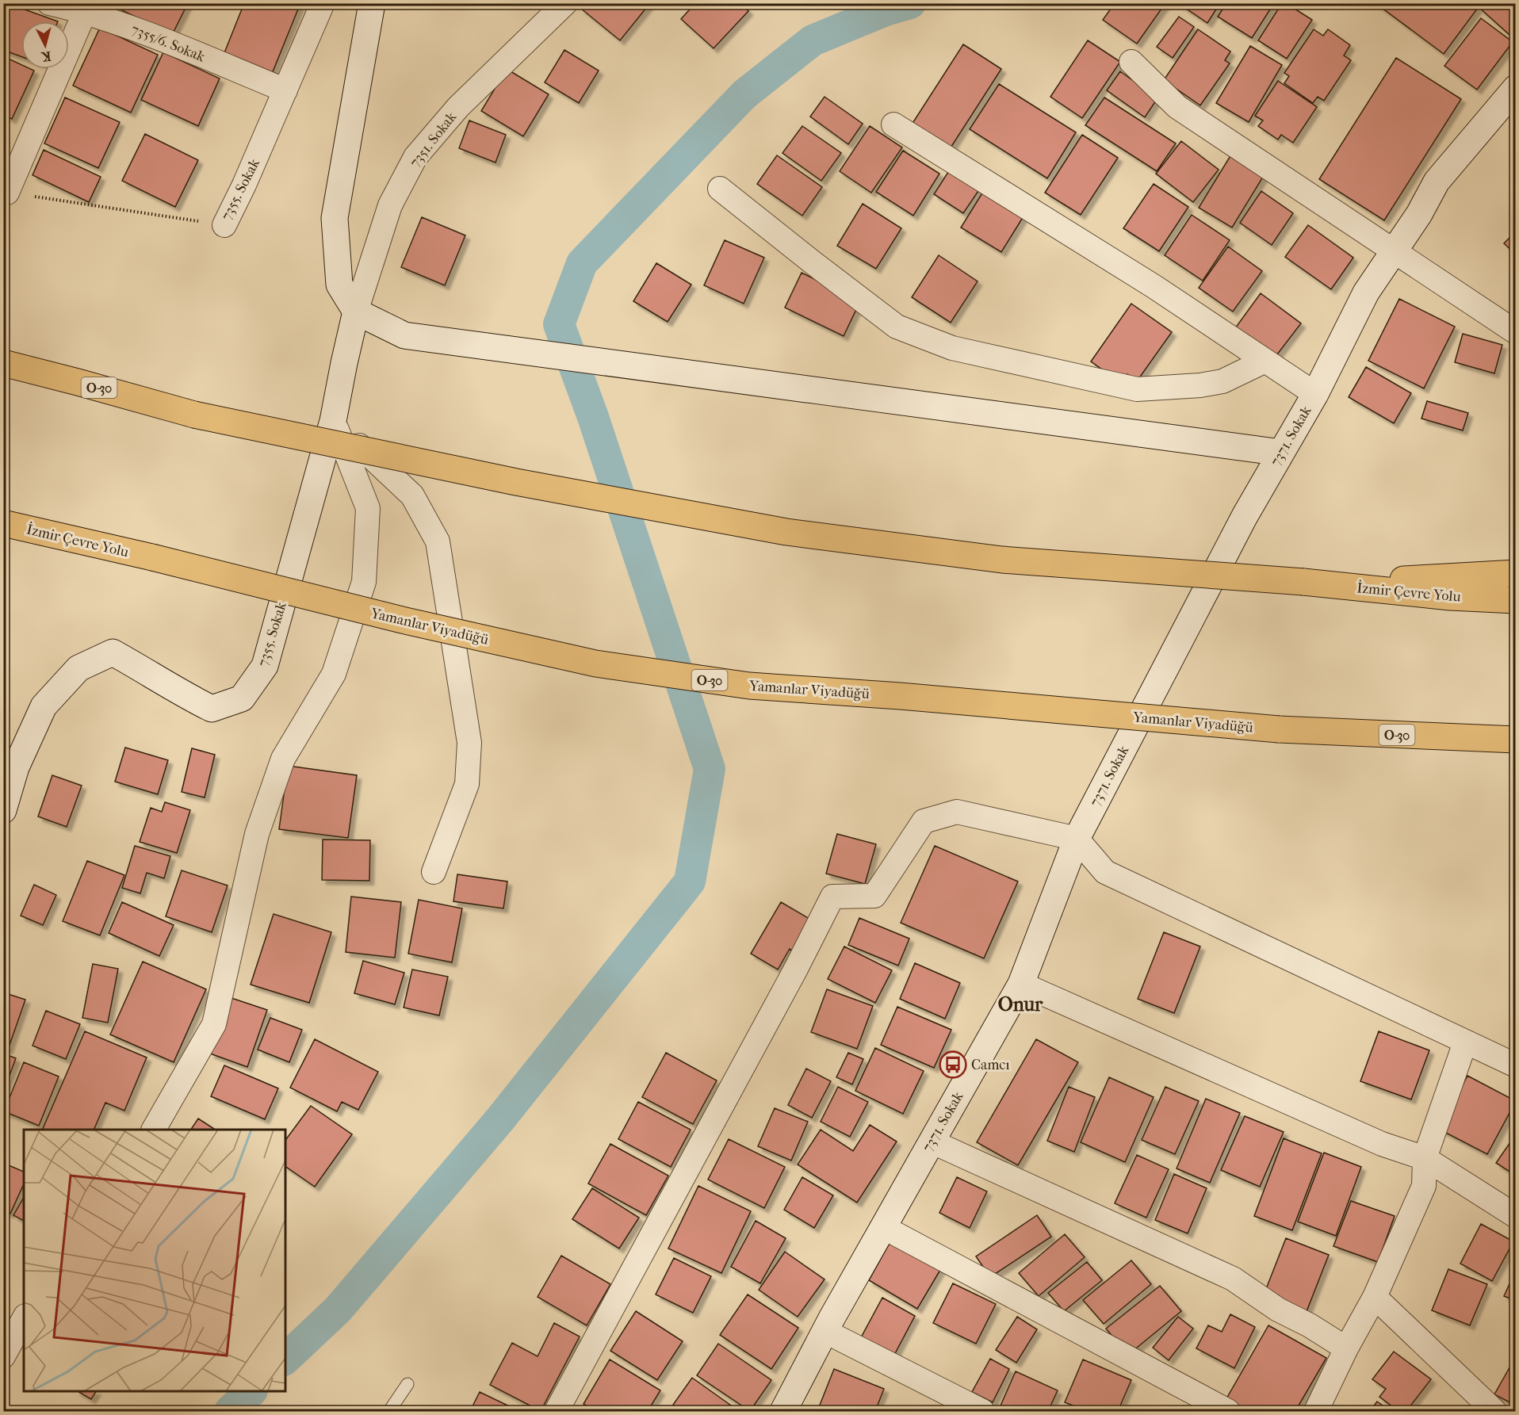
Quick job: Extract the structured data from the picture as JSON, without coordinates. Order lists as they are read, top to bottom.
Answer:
{
  "streets": {
    "highway": ["O-30", "İzmir Çevre Yolu", "Yamanlar Viyadüğü"],
    "street": [
      "7355/6. Sokak",
      "7351. Sokak",
      "7355. Sokak",
      "7371. Sokak"
    ]
  },
  "crossings": [
    ["7355/6. Sokak", "7355. Sokak"],
    ["7351. Sokak", "7355. Sokak"],
    ["O-30", "İzmir Çevre Yolu"],
    ["İzmir Çevre Yolu", "Yamanlar Viyadüğü"]
  ],
  "districts": ["Onur"],
  "places": {
    "bus stop": ["Camcı"]
  },
  "north": "bottom"
}
